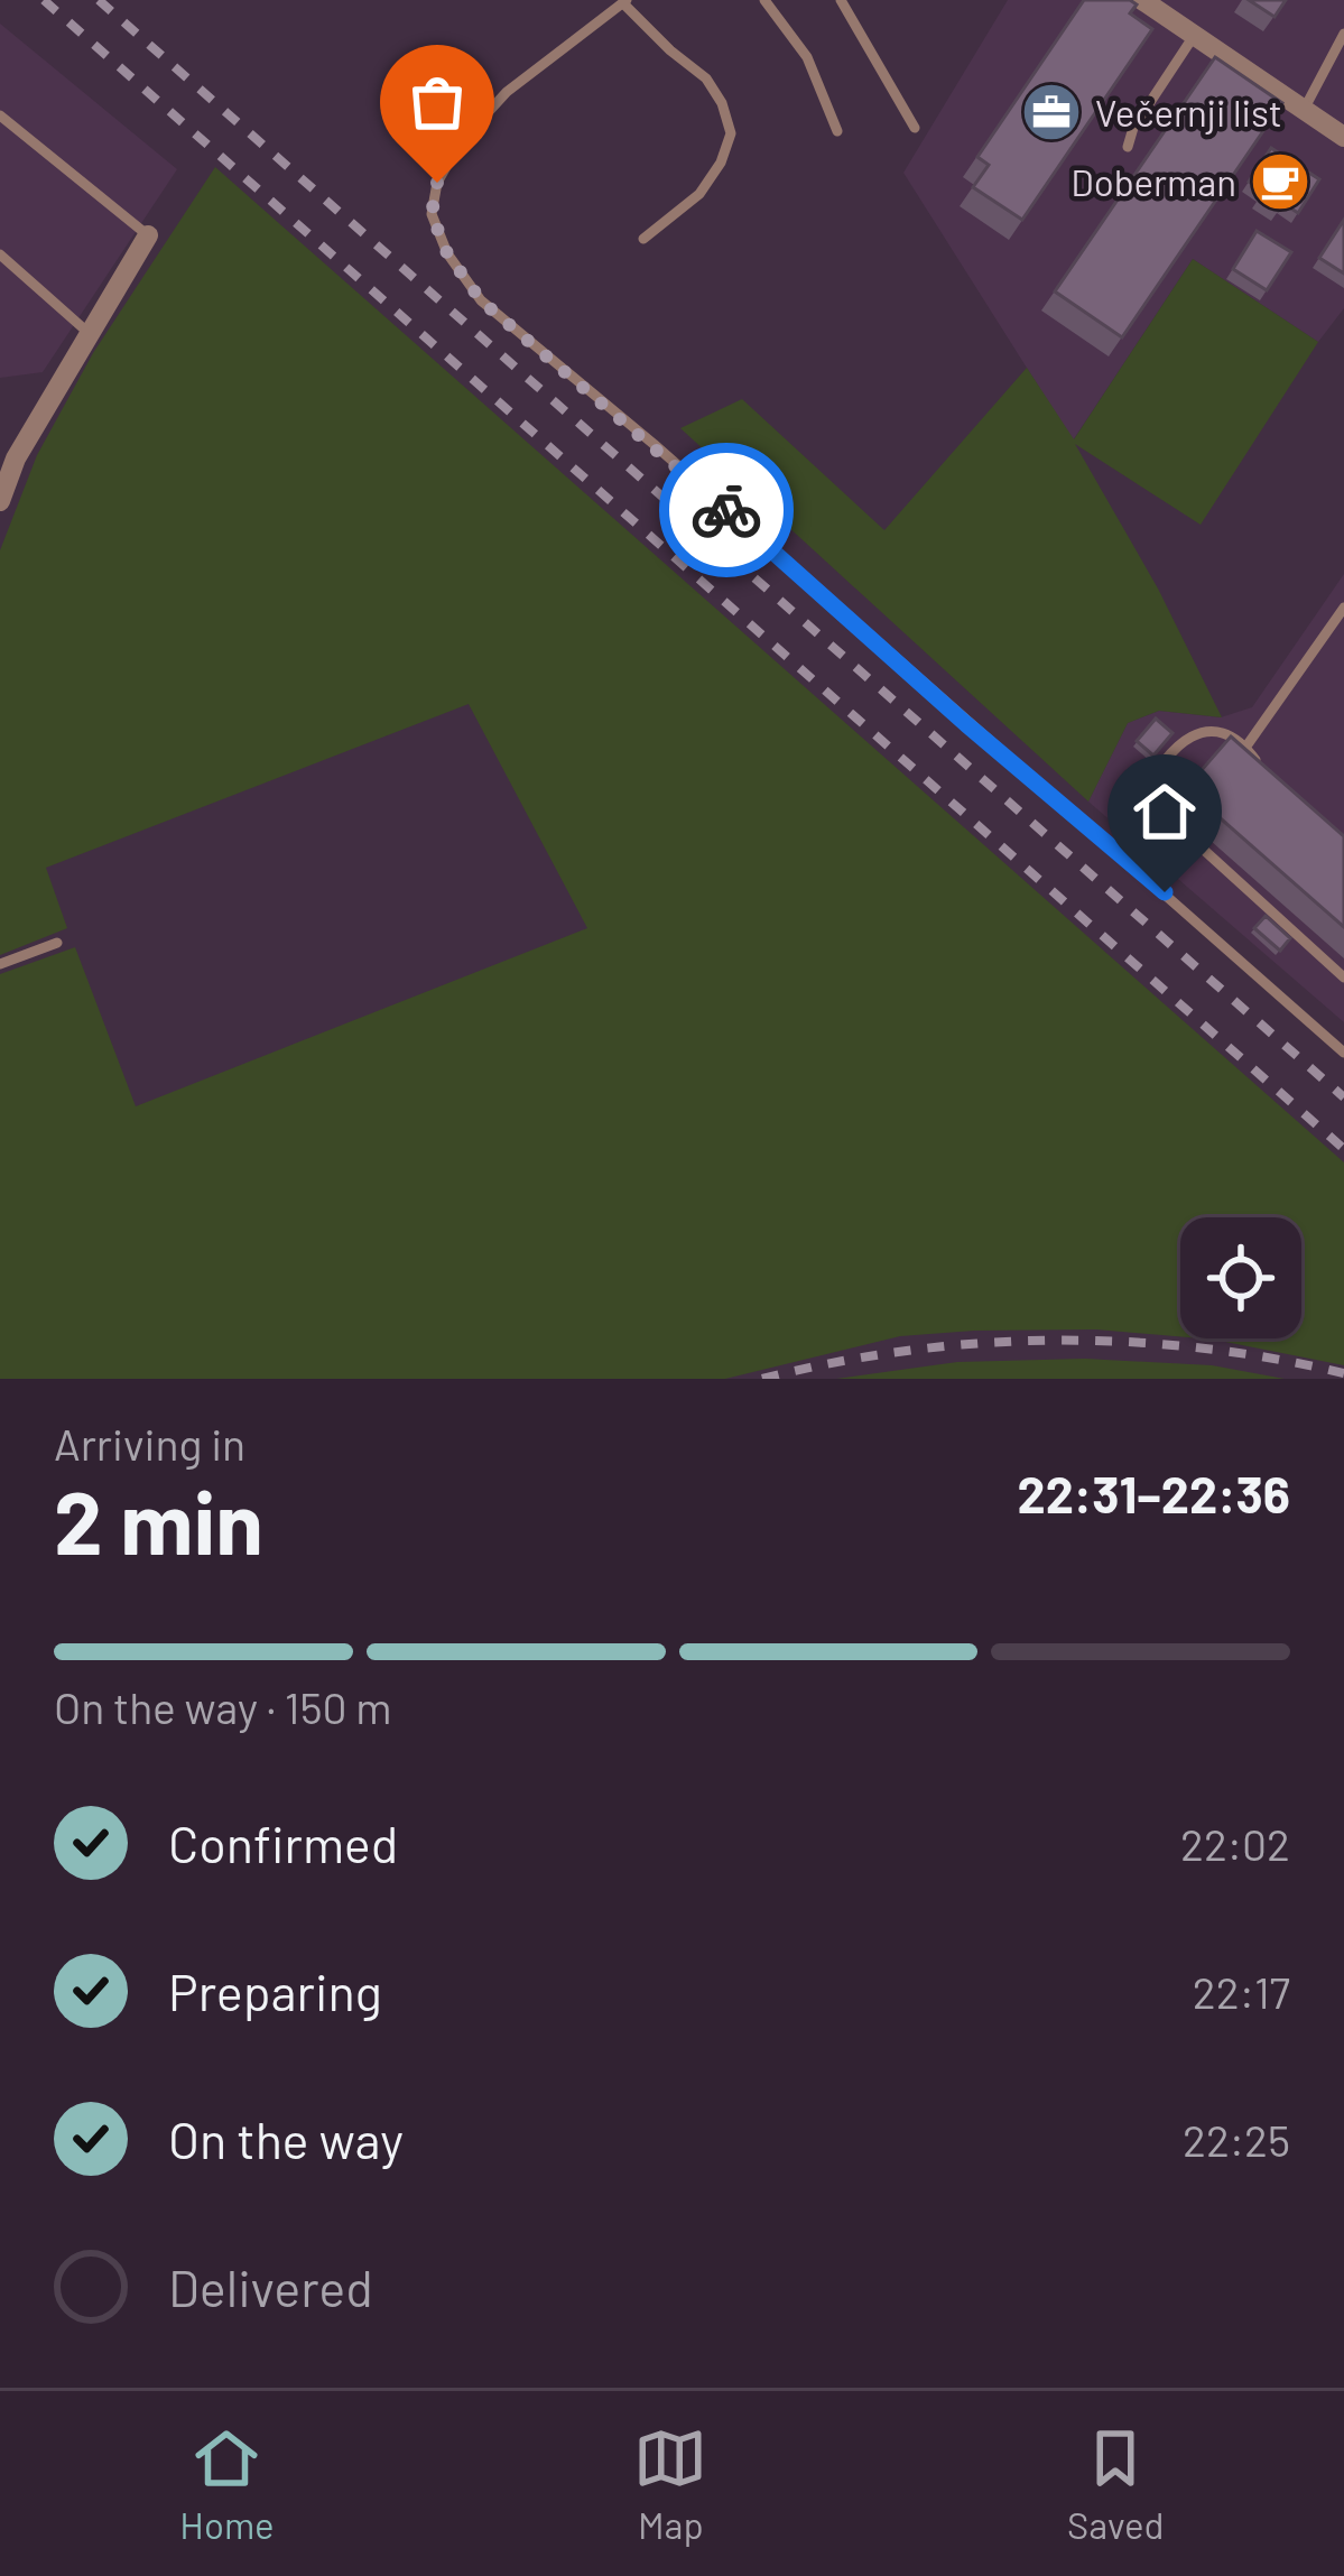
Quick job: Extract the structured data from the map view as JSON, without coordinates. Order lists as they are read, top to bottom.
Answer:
{
  "places": {
    "office": ["Večernji list"],
    "cafe": ["Doberman"]
  },
  "page": {
    "heading": ["2 min", "Arriving in", "22:31–22:36"],
    "bar": "On the way · 150 m",
    "list": [
      ["Confirmed", "22:02"],
      ["Preparing", "22:17"],
      ["On the way", "22:25"],
      "Delivered"
    ],
    "tabs": ["Home", "Map", "Saved"]
  }
}
